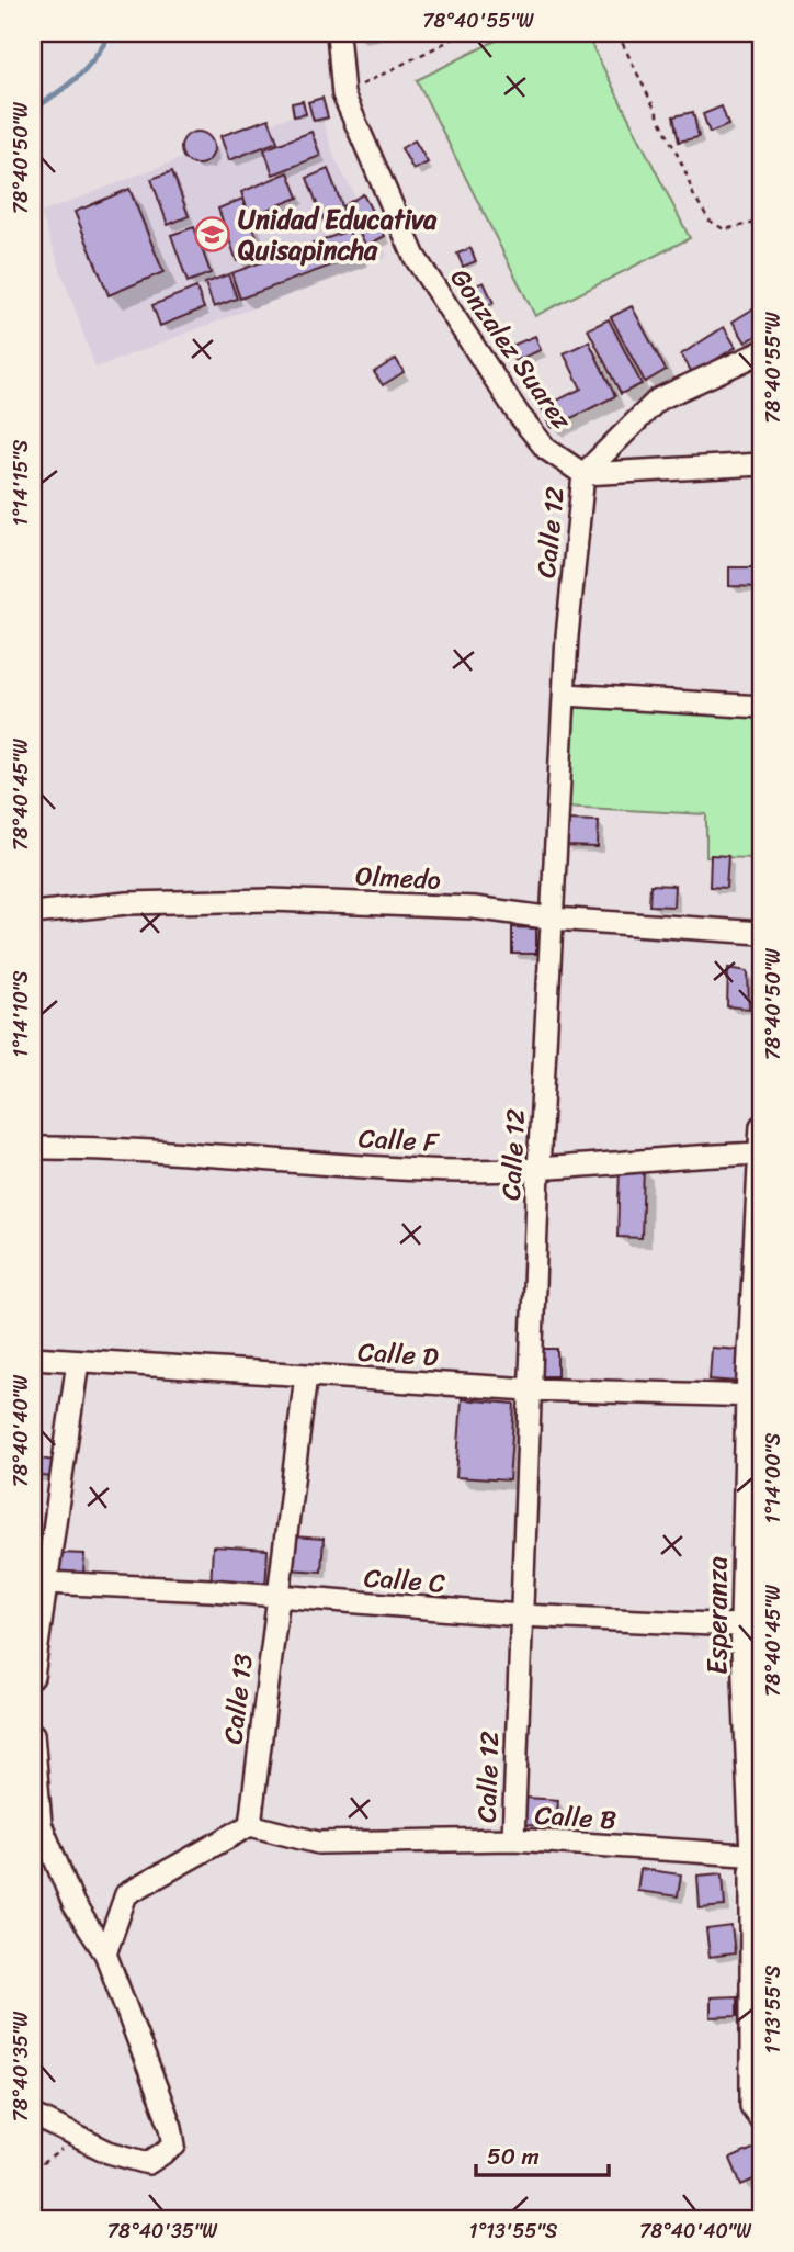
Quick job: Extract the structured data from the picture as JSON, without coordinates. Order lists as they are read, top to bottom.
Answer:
{
  "streets": {
    "street": [
      "Gonzalez Suarez",
      "Calle 12",
      "Olmedo",
      "Calle F",
      "Calle D",
      "Calle C",
      "Esperanza",
      "Calle 13",
      "Calle B"
    ]
  },
  "crossings": [
    ["Gonzalez Suarez", "Calle 12"],
    ["Calle 12", "Olmedo"],
    ["Calle 12", "Calle F"],
    ["Calle 12", "Calle D"],
    ["Calle 12", "Calle C"],
    ["Calle 12", "Calle B"],
    ["Calle F", "Esperanza"],
    ["Calle D", "Esperanza"],
    ["Calle D", "Calle 13"],
    ["Calle C", "Esperanza"],
    ["Calle C", "Calle 13"],
    ["Esperanza", "Calle B"],
    ["Calle 13", "Calle B"]
  ],
  "places": {
    "school or university": ["Unidad Educativa Quisapincha"]
  },
  "scale_bar": "50 m",
  "coordinates": [
    "78°40'55\"W",
    "78°40'50\"W",
    "1°14'15\"S",
    "78°40'45\"W",
    "1°14'10\"S",
    "78°40'40\"W",
    "1°14'00\"S",
    "1°13'55\"S",
    "78°40'35\"W"
  ]
}
